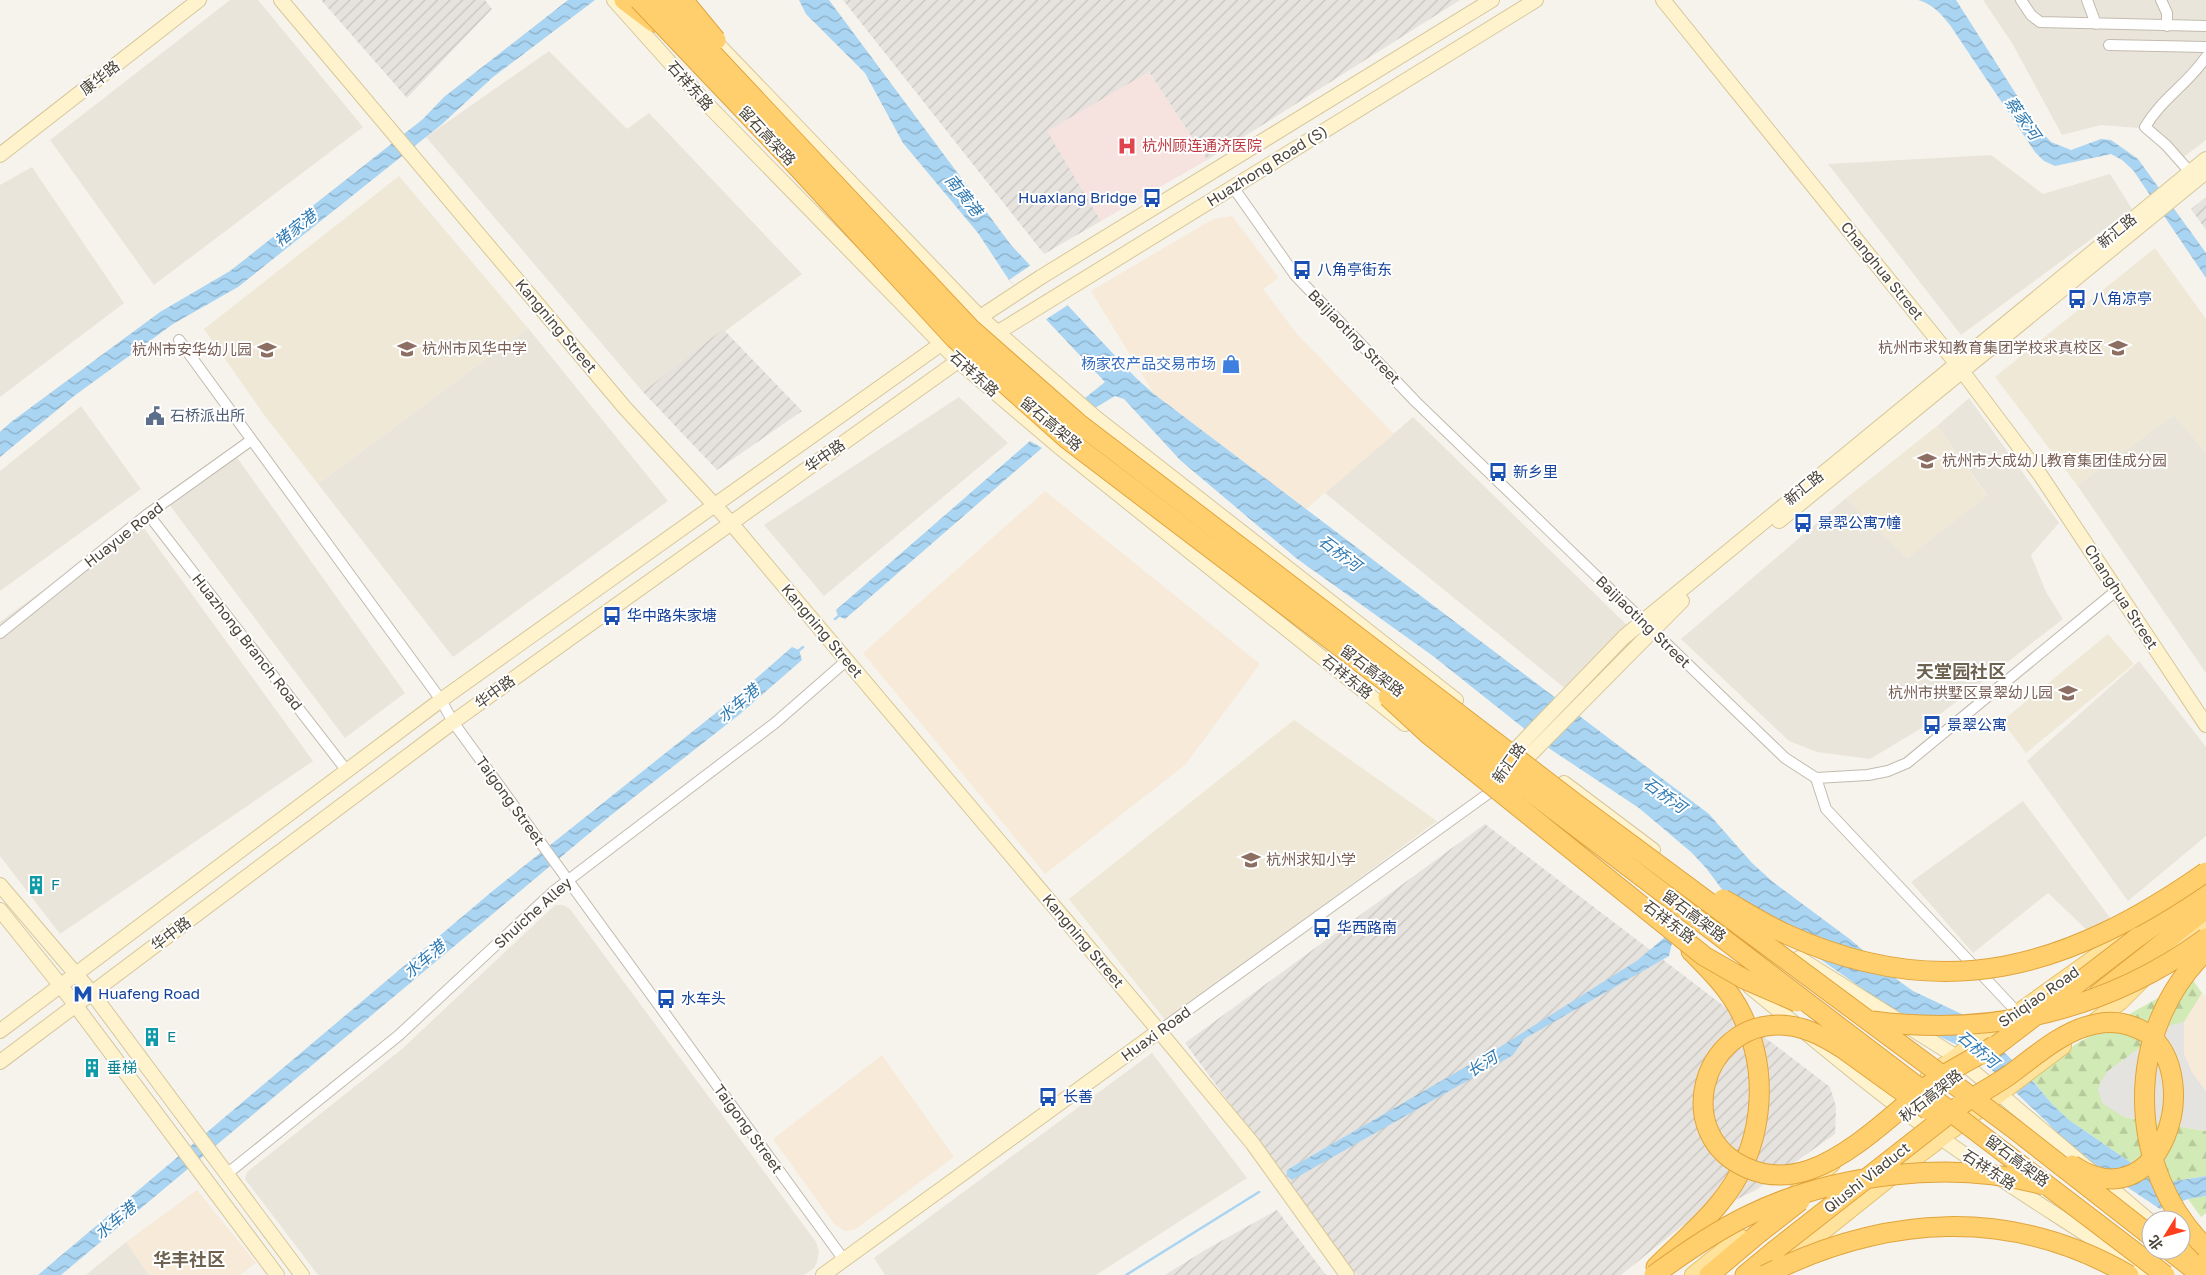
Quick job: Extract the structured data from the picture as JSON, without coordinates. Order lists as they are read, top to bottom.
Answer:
{
  "streets": {
    "highway": ["留石高架路", "秋石高架路", "Qiushi Viaduct"],
    "main road": [
      "康华路",
      "石祥东路",
      "Huazhong Road (S)",
      "新汇路",
      "Changhua Street",
      "Kangning Street",
      "华中路",
      "Shiqiao Road",
      "Huaxi Road"
    ],
    "street": [
      "Baijiaoting Street",
      "Huayue Road",
      "Huazhong Branch Road",
      "Taigong Street",
      "Shuiche Alley"
    ]
  },
  "crossings": [
    ["石祥东路", "新汇路"],
    ["石祥东路", "华中路"],
    ["石祥东路", "Shiqiao Road"],
    ["石祥东路", "Huaxi Road"],
    ["Huazhong Road (S)", "Baijiaoting Street"],
    ["Huazhong Road (S)", "华中路"],
    ["新汇路", "Changhua Street"],
    ["新汇路", "Baijiaoting Street"],
    ["新汇路", "Huaxi Road"],
    ["Kangning Street", "华中路"],
    ["Kangning Street", "Shuiche Alley"],
    ["Kangning Street", "Huaxi Road"],
    ["华中路", "Huazhong Branch Road"],
    ["华中路", "Taigong Street"],
    ["Huayue Road", "Huazhong Branch Road"],
    ["Huayue Road", "Taigong Street"],
    ["Taigong Street", "Shuiche Alley"],
    ["Taigong Street", "Huaxi Road"],
    ["秋石高架路", "Qiushi Viaduct"]
  ],
  "districts": ["天堂园社区", "华丰社区"],
  "water": [
    "蔡家河",
    "南黄港",
    "褚家港",
    "石桥河",
    "水车港",
    "长河"
  ],
  "places": {
    "hospital": ["杭州顾连通济医院"],
    "bus stop": [
      "Huaxiang Bridge",
      "八角亭街东",
      "八角凉亭",
      "新乡里",
      "景翆公寓7幢",
      "华中路朱家塘",
      "景翠公寓",
      "华西路南",
      "水车头",
      "长善"
    ],
    "school or university": [
      "杭州市求知教育集团学校求真校区",
      "杭州市风华中学",
      "杭州市安华幼儿园",
      "杭州市大成幼儿教育集团佳成分园",
      "杭州市拱墅区景翠幼儿园",
      "杭州求知小学"
    ],
    "shop": ["杨家农产品交易市场"],
    "public building": ["石桥派出所"],
    "building": ["F", "E", "垂梯"],
    "metro station": ["Huafeng Road"]
  },
  "north": "bottom left"
}
